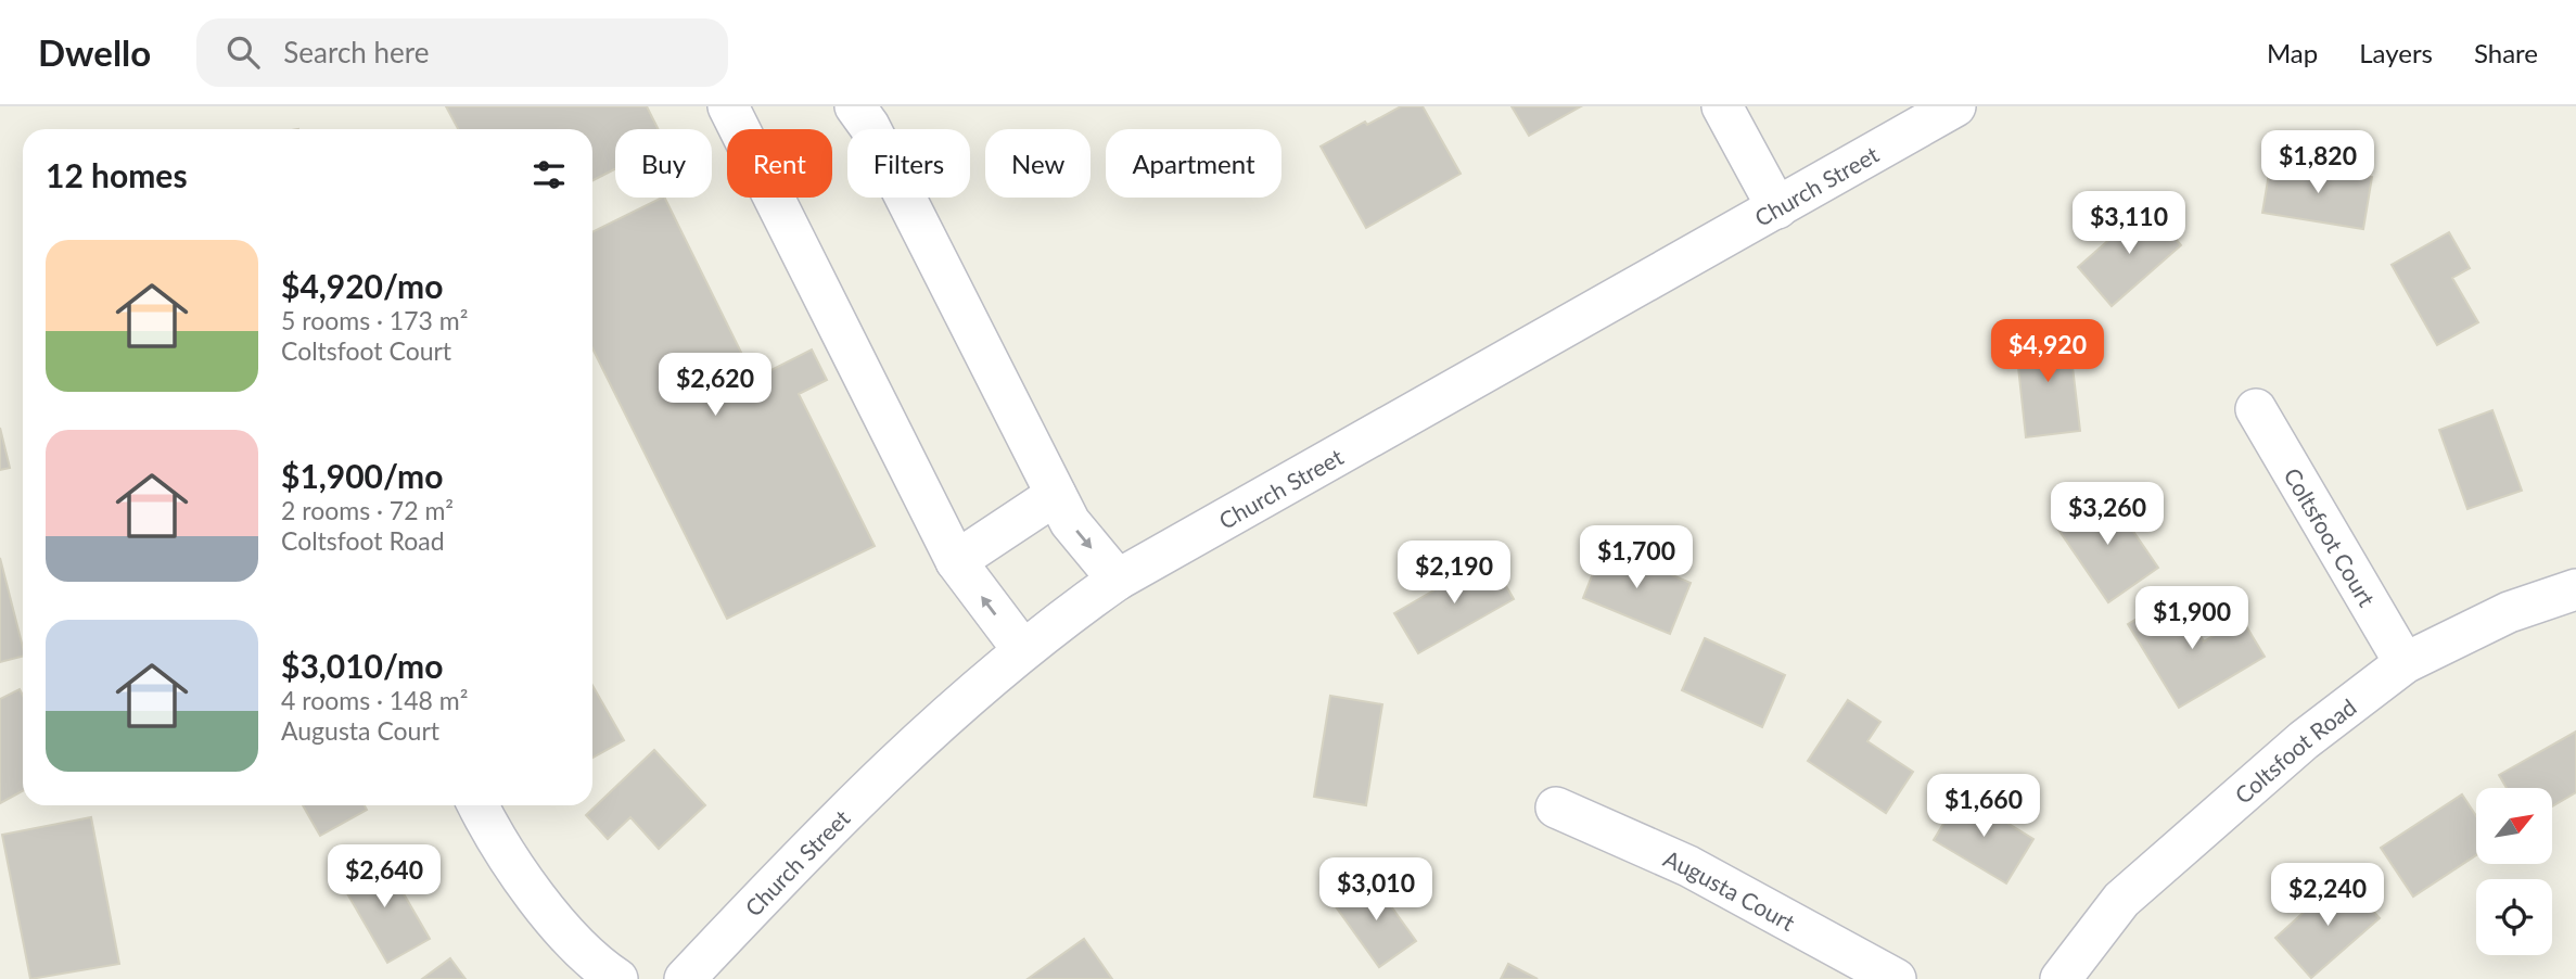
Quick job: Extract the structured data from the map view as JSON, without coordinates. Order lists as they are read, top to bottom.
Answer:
{
  "streets": {
    "street": [
      "Church Street",
      "Coltsfoot Court",
      "Coltsfoot Road",
      "Augusta Court"
    ]
  },
  "crossings": [
    ["Coltsfoot Court", "Coltsfoot Road"]
  ],
  "north": "top right",
  "page": {
    "header": "Dwello",
    "search": "Search here",
    "nav": ["Map", "Layers", "Share"],
    "chip": [
      "Buy",
      "Rent",
      "Filters",
      "New",
      "Apartment"
    ],
    "heading": "12 homes",
    "price": [
      "$1,820",
      "$3,110",
      "$4,920",
      "$2,620",
      "$3,260",
      "$1,700",
      "$2,190",
      "$1,900",
      "$1,660",
      "$2,640",
      "$3,010",
      "$2,240"
    ],
    "list": [
      {
        "name": "$4,920/mo",
        "note": "5 rooms · 173 m² · Coltsfoot Court"
      },
      {
        "name": "$1,900/mo",
        "note": "2 rooms · 72 m² · Coltsfoot Road"
      },
      {
        "name": "$3,010/mo",
        "note": "4 rooms · 148 m² · Augusta Court"
      }
    ]
  }
}
